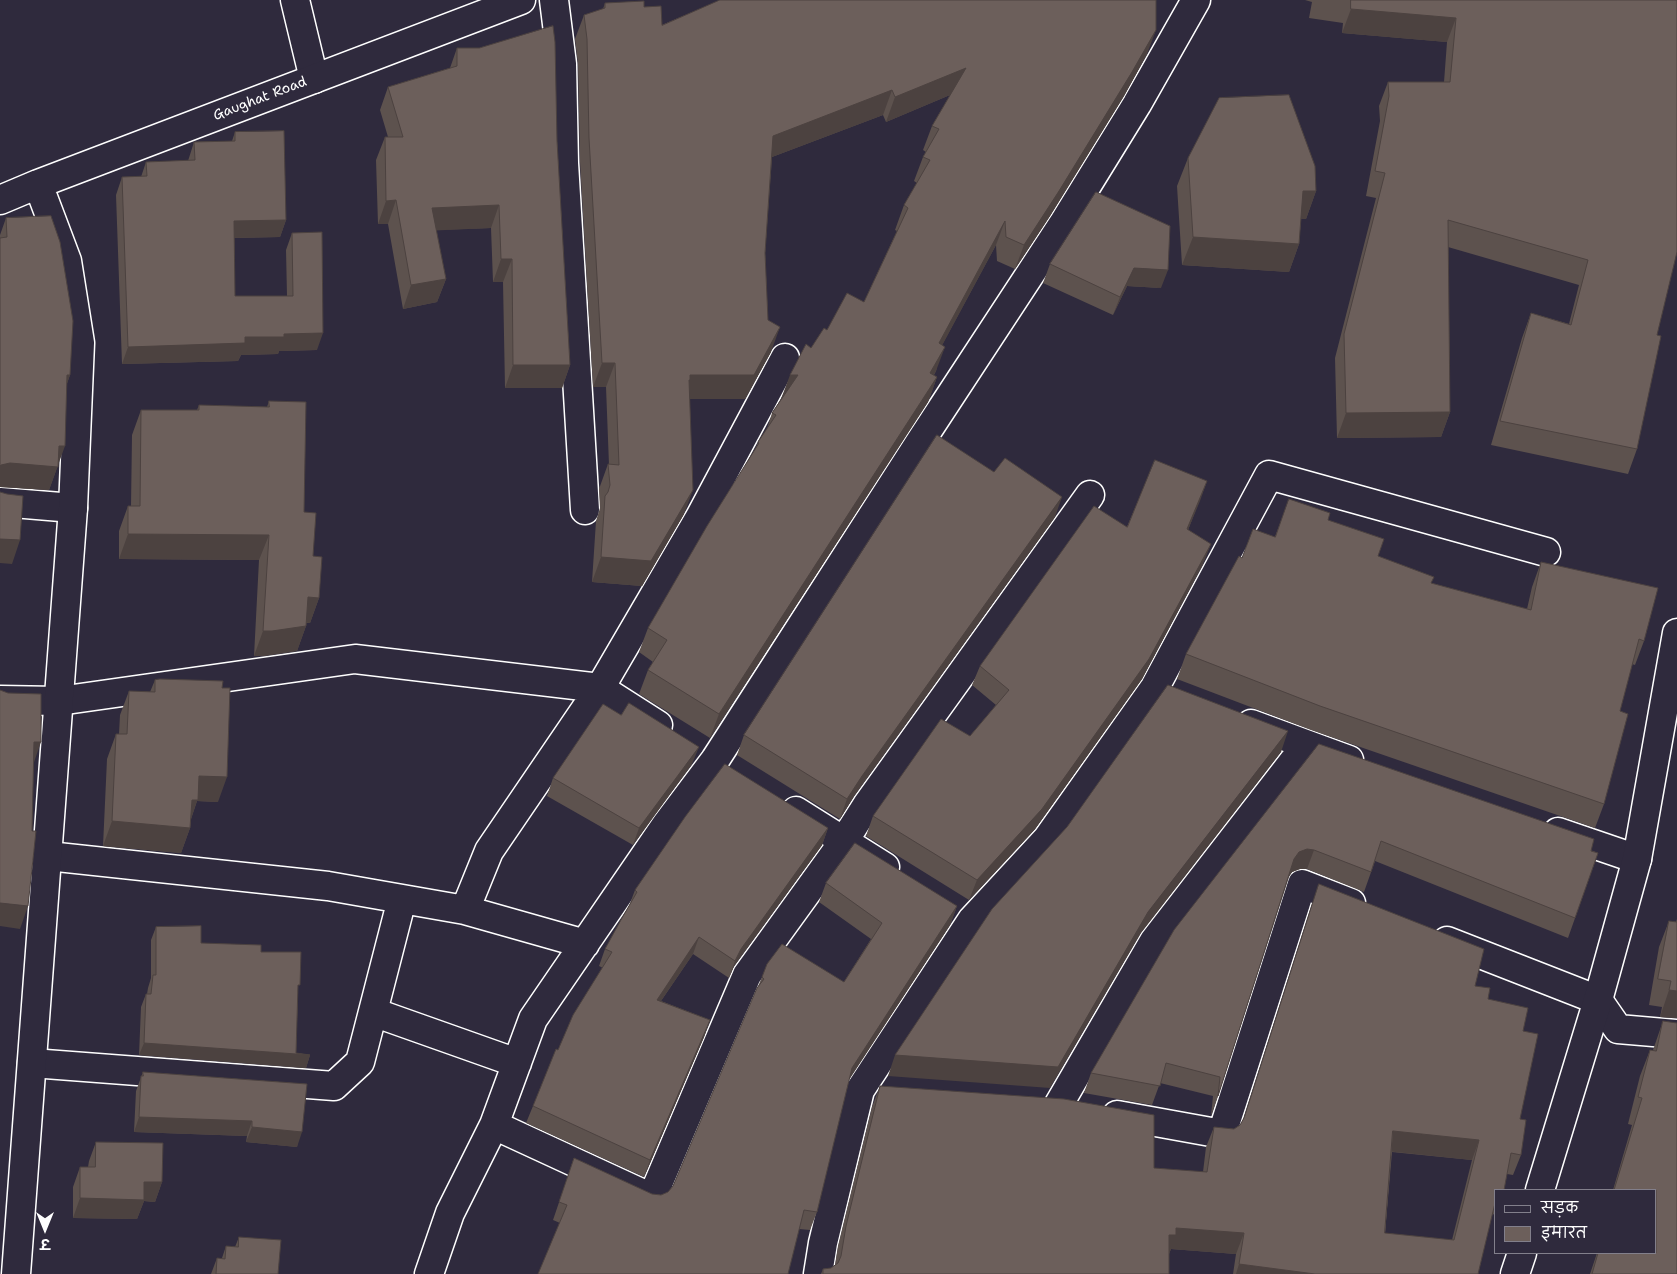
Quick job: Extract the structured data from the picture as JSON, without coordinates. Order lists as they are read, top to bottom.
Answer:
{
  "streets": {
    "street": ["Gaughat Road"]
  },
  "legend": ["सड़क", "इमारत"],
  "north": "bottom"
}
